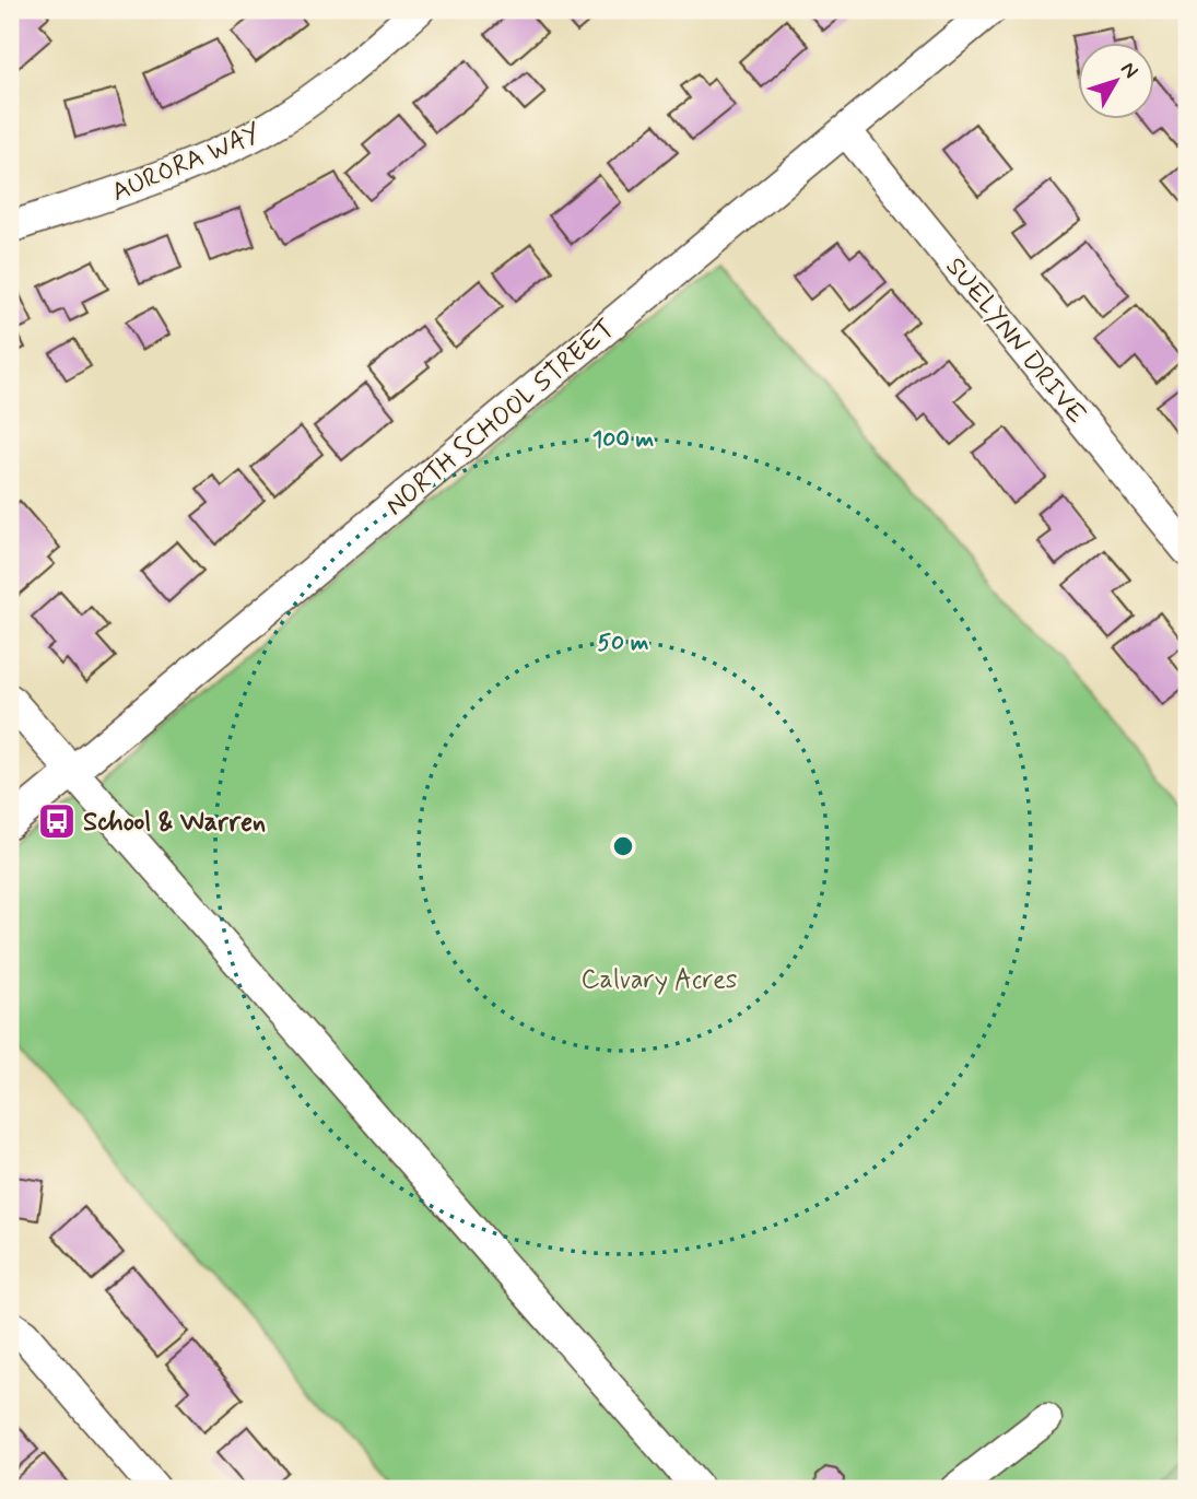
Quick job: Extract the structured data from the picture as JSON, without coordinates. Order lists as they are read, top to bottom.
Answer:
{
  "streets": {
    "street": ["AURORA WAY", "SUELYNN DRIVE", "NORTH SCHOOL STREET"]
  },
  "crossings": [
    ["SUELYNN DRIVE", "NORTH SCHOOL STREET"]
  ],
  "parks": ["Calvary Acres"],
  "places": {
    "bus stop": ["School & Warren"]
  },
  "north": "top right",
  "rings": ["100 m", "50 m"]
}
